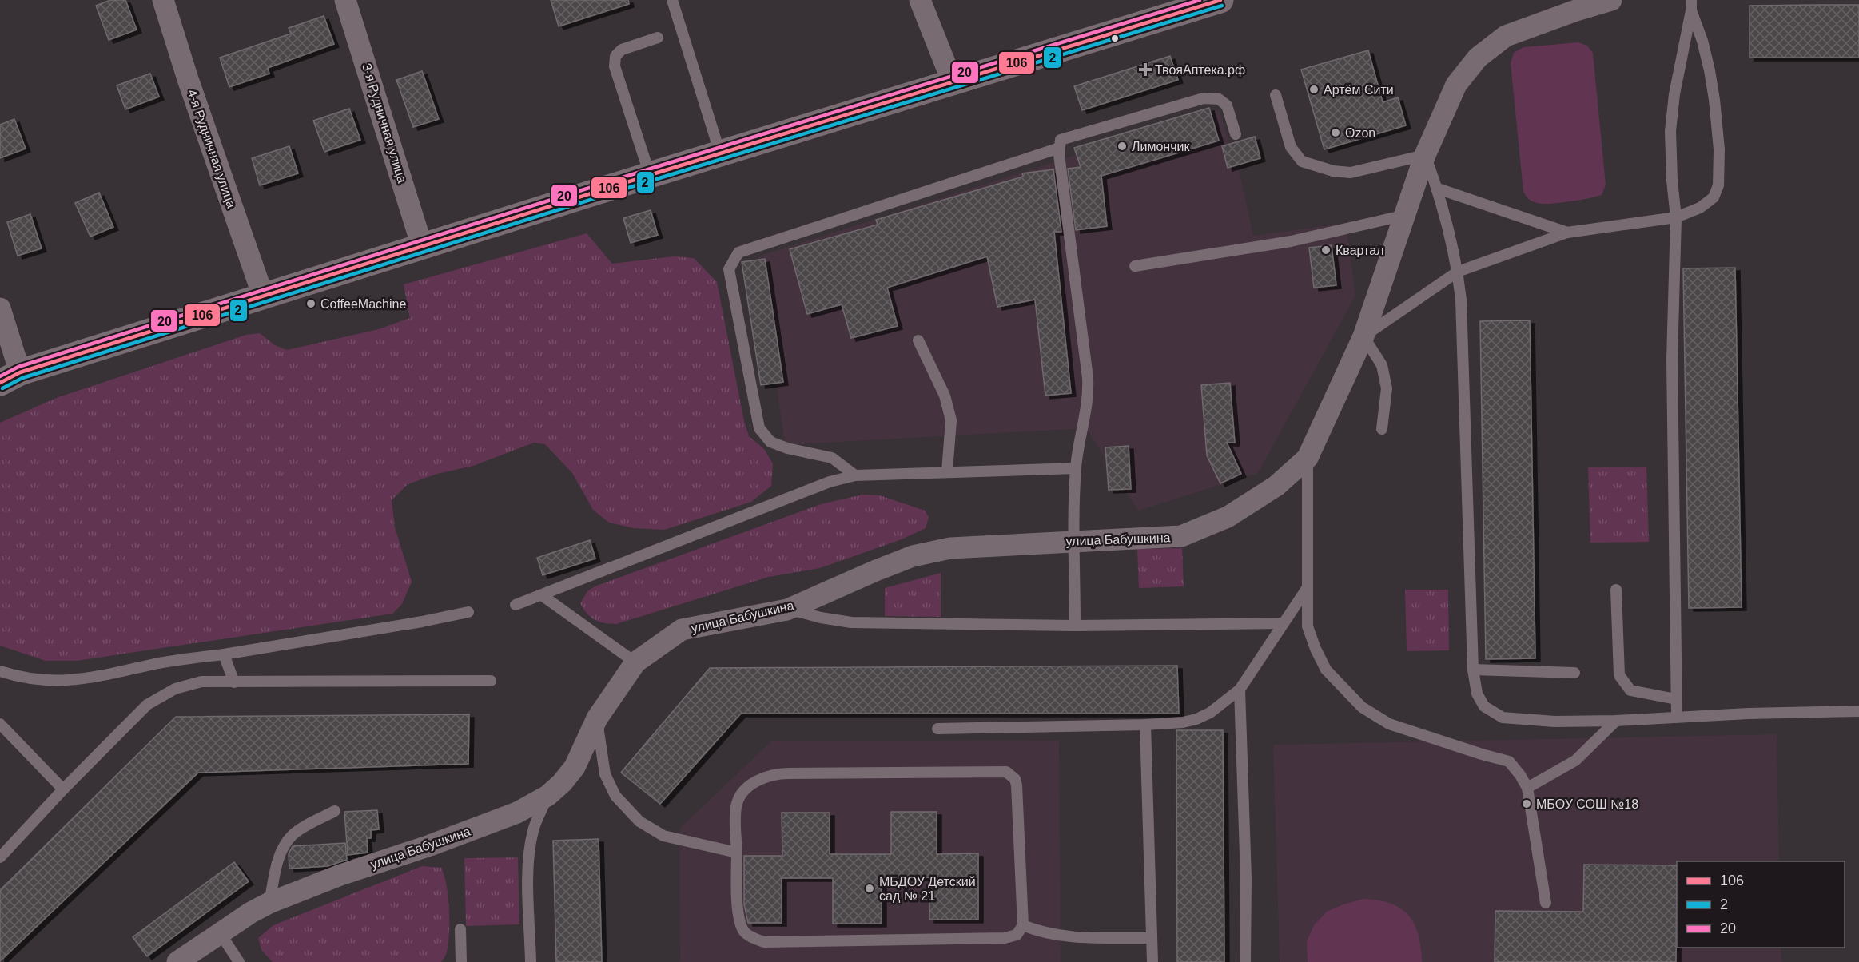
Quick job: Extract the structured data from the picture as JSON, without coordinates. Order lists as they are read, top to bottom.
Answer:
{
  "streets": {
    "street": ["3-я Рудничная улица", "4-я Рудничная улица", "улица Бабушкина"]
  },
  "places": {
    "health": ["ТвояАптека.рф"],
    "other": [
      "Артём Сити",
      "Ozon",
      "Лимончик",
      "Квартал",
      "CoffeeMachine",
      "МБОУ СОШ №18",
      "МБДОУ Детский сад № 21"
    ]
  },
  "lines": ["transit line 106", "transit line 20", "transit line 2"],
  "legend": ["106", "2", "20"]
}
